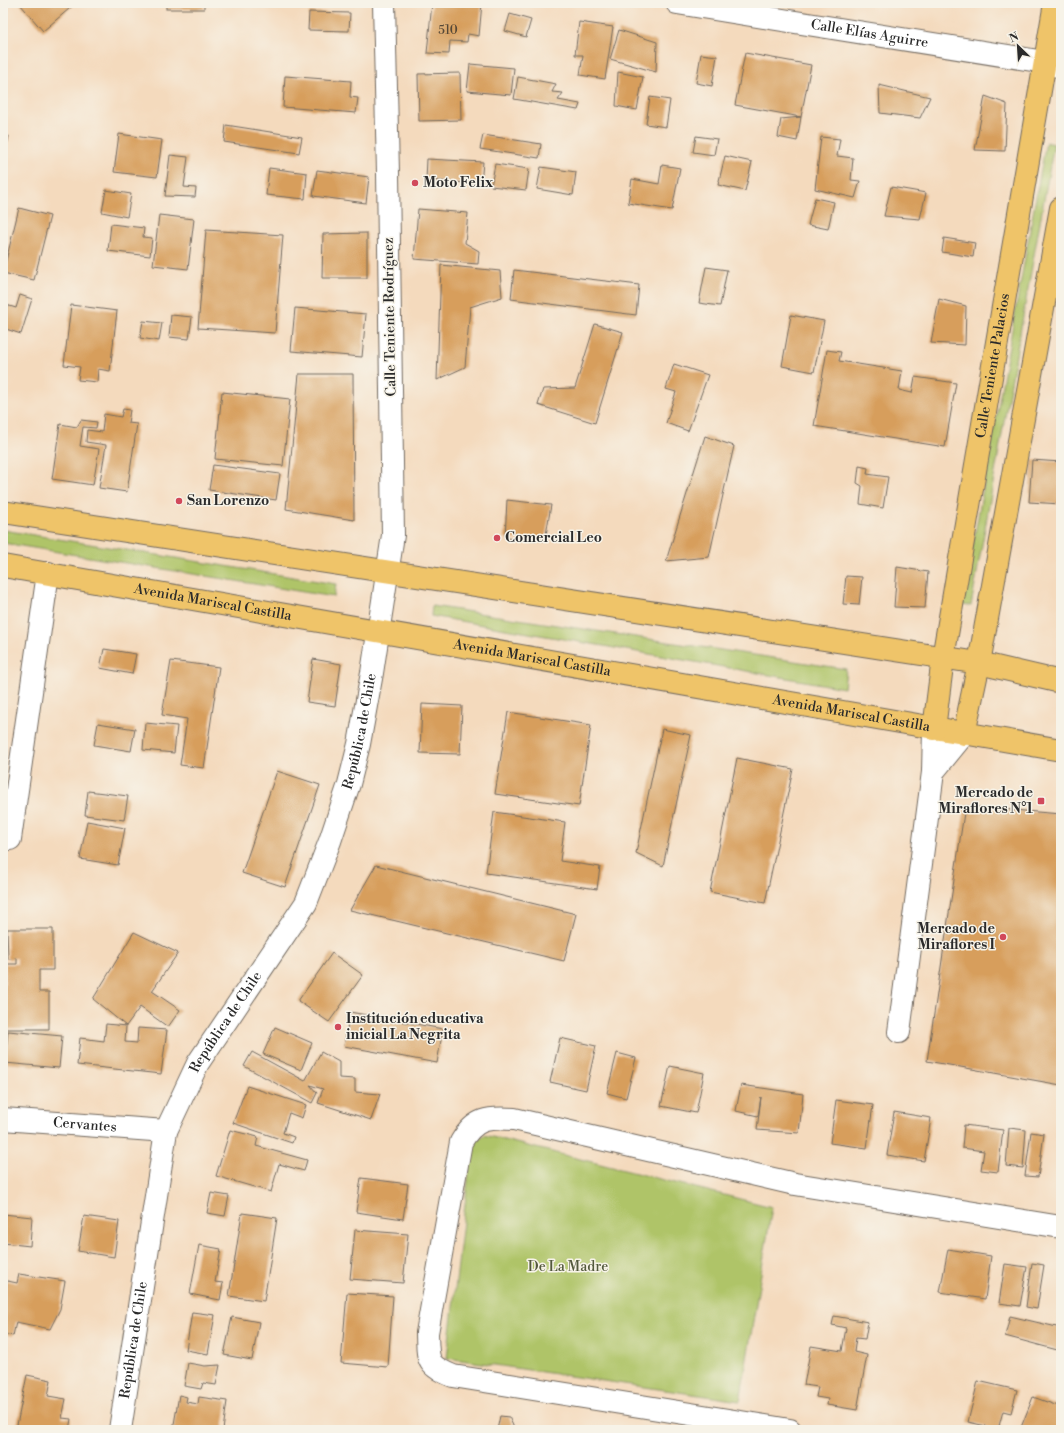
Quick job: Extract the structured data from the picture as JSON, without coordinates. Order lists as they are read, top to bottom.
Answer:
{
  "streets": {
    "main road": ["Calle Teniente Palacios", "Avenida Mariscal Castilla"],
    "street": [
      "Calle Elías Aguirre",
      "Calle Teniente Rodríguez",
      "República de Chile",
      "Cervantes"
    ]
  },
  "crossings": [
    ["Calle Elías Aguirre", "Calle Teniente Palacios"],
    ["Calle Teniente Rodríguez", "Avenida Mariscal Castilla"],
    ["Calle Teniente Rodríguez", "República de Chile"],
    ["Calle Teniente Palacios", "Avenida Mariscal Castilla"],
    ["Avenida Mariscal Castilla", "República de Chile"],
    ["República de Chile", "Cervantes"]
  ],
  "parks": ["De La Madre"],
  "places": {
    "other": [
      "Moto Felix",
      "San Lorenzo",
      "Comercial Leo",
      "Mercado de Miraflores I",
      "Institución educativa inicial La Negrita"
    ],
    "transit": ["Mercado de Miraflores N°1"]
  },
  "house_numbers": ["510"],
  "north": "top left"
}
